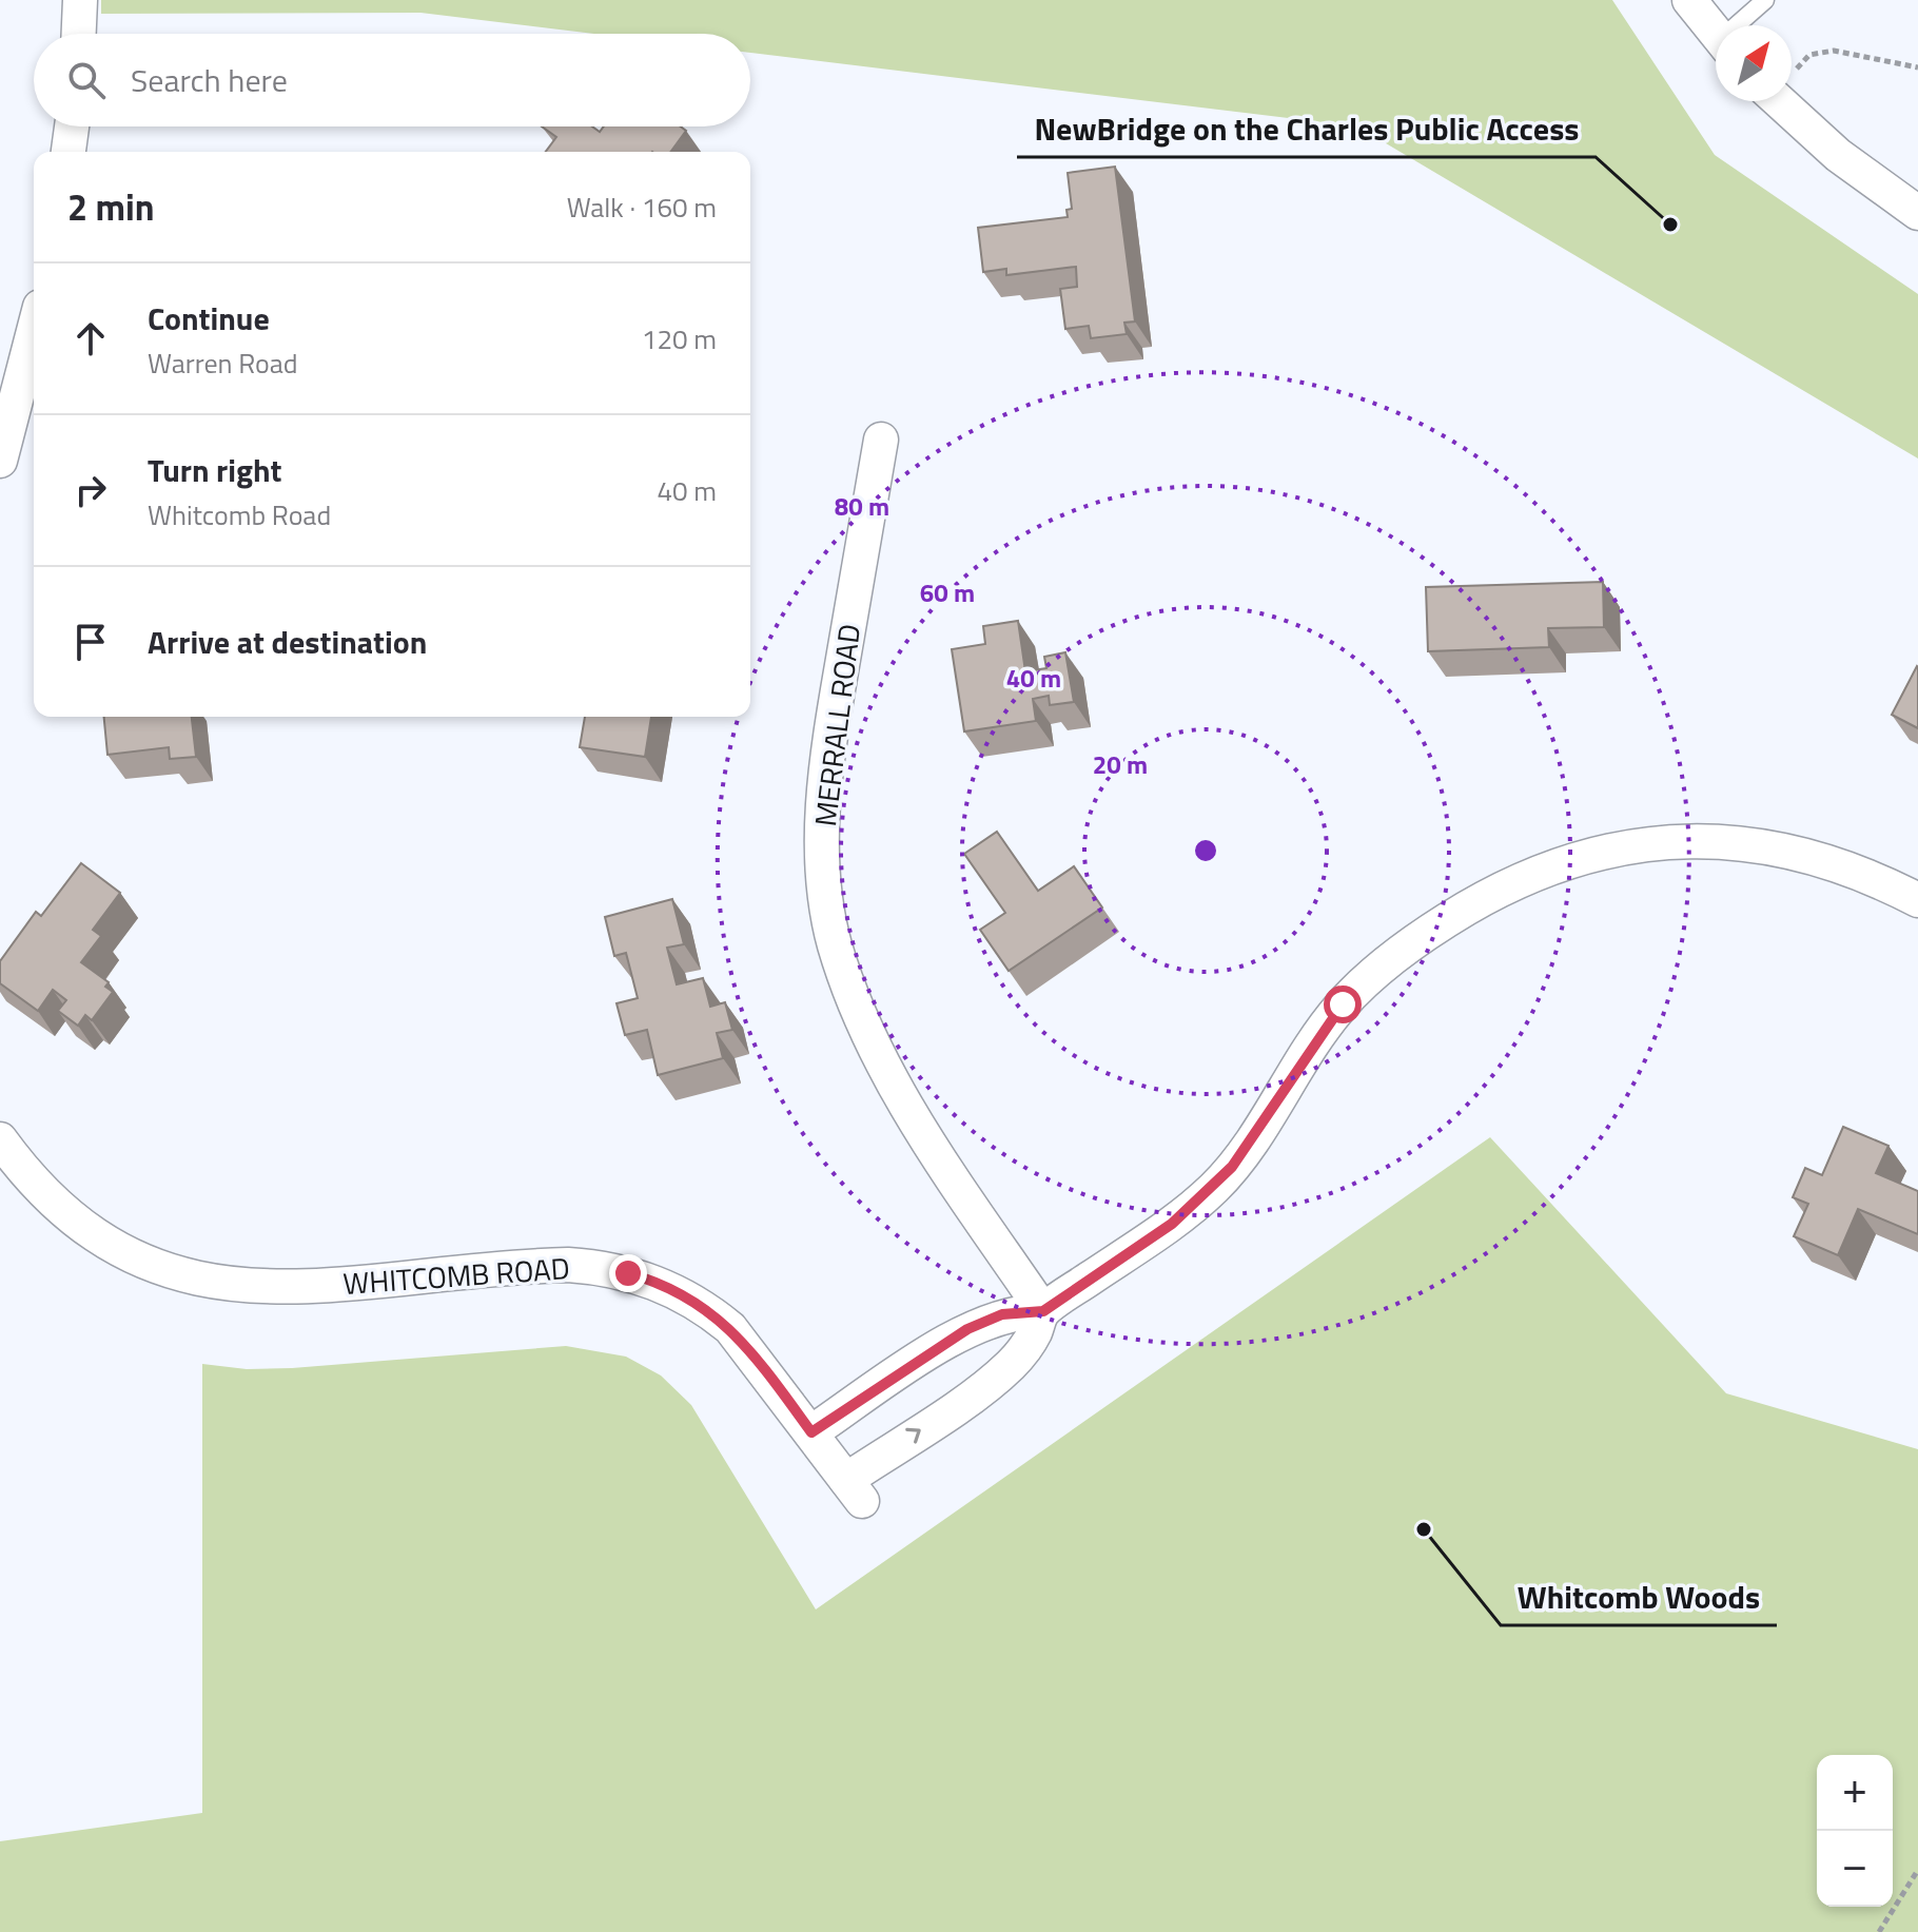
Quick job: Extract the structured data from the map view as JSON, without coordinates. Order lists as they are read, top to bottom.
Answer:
{
  "streets": {
    "street": ["MERRALL ROAD", "WHITCOMB ROAD"]
  },
  "crossings": [
    ["MERRALL ROAD", "WHITCOMB ROAD"]
  ],
  "places": ["NewBridge on the Charles Public Access", "Whitcomb Woods"],
  "north": "top right",
  "page": {
    "search": "Search here",
    "heading": ["2 min", "Walk · 160 m"],
    "list": [
      ["Continue", "Warren Road", "120 m"],
      ["Turn right", "Whitcomb Road", "40 m"],
      "Arrive at destination"
    ],
    "map_buttons": ["+", "−"]
  },
  "rings": [
    "80 m",
    "60 m",
    "40 m",
    "20 m"
  ]
}
